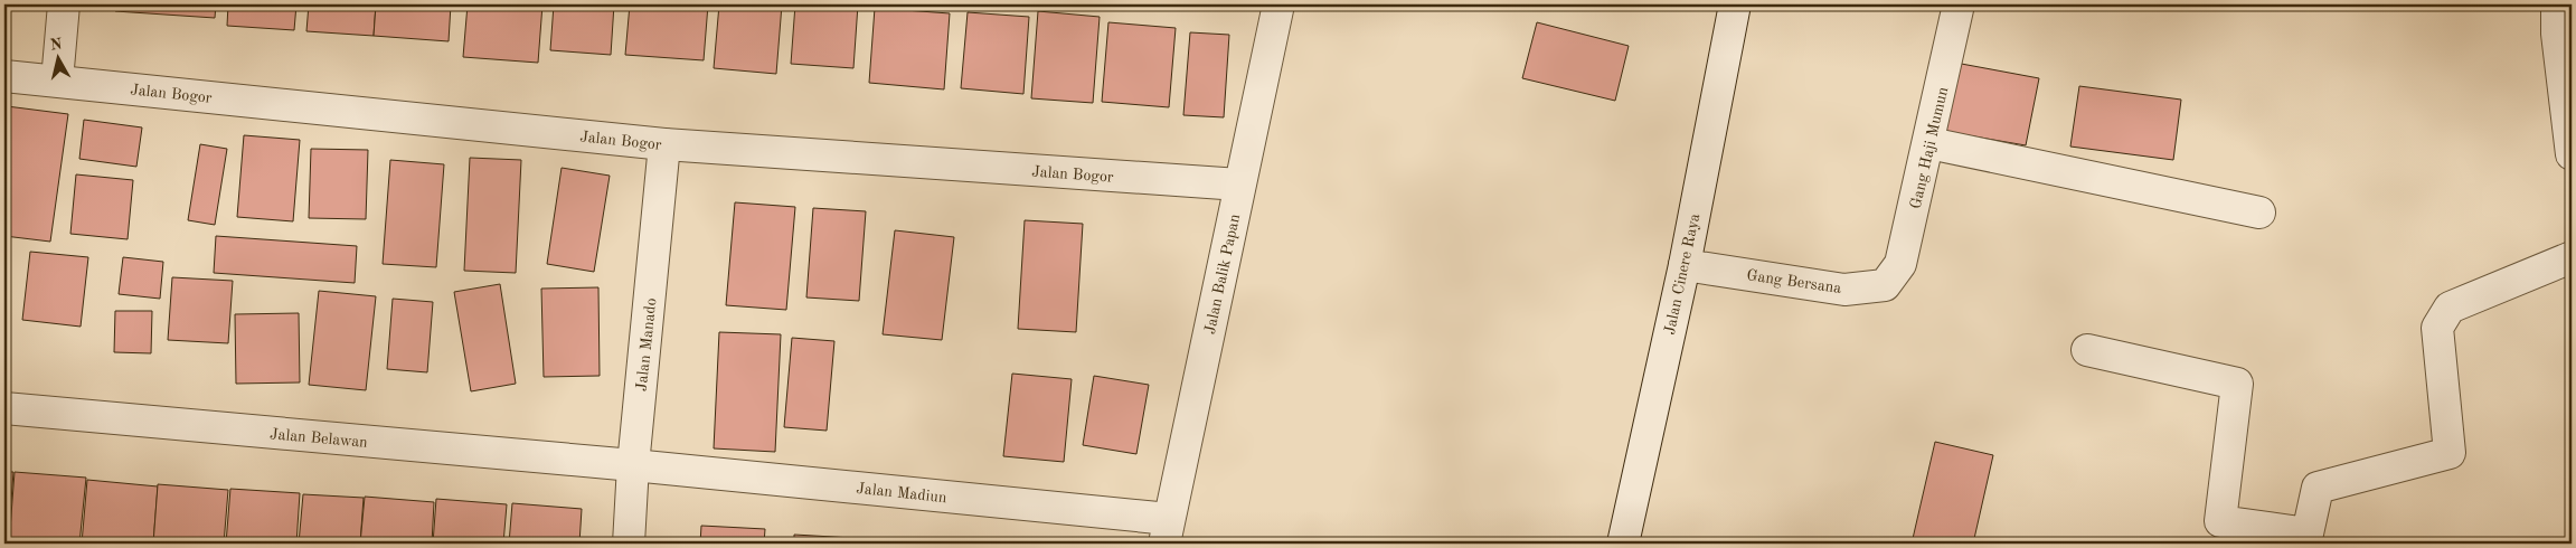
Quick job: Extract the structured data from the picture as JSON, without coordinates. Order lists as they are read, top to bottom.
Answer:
{
  "streets": {
    "street": [
      "Jalan Bogor",
      "Gang Haji Mumun",
      "Jalan Balik Papan",
      "Jalan Cinere Raya",
      "Gang Bersana",
      "Jalan Manado",
      "Jalan Belawan",
      "Jalan Madiun"
    ]
  },
  "crossings": [
    ["Jalan Bogor", "Jalan Balik Papan"],
    ["Jalan Bogor", "Jalan Manado"],
    ["Gang Haji Mumun", "Gang Bersana"],
    ["Jalan Balik Papan", "Jalan Madiun"],
    ["Jalan Cinere Raya", "Gang Bersana"],
    ["Jalan Manado", "Jalan Belawan"],
    ["Jalan Manado", "Jalan Madiun"],
    ["Jalan Belawan", "Jalan Madiun"]
  ],
  "north": "top"
}
